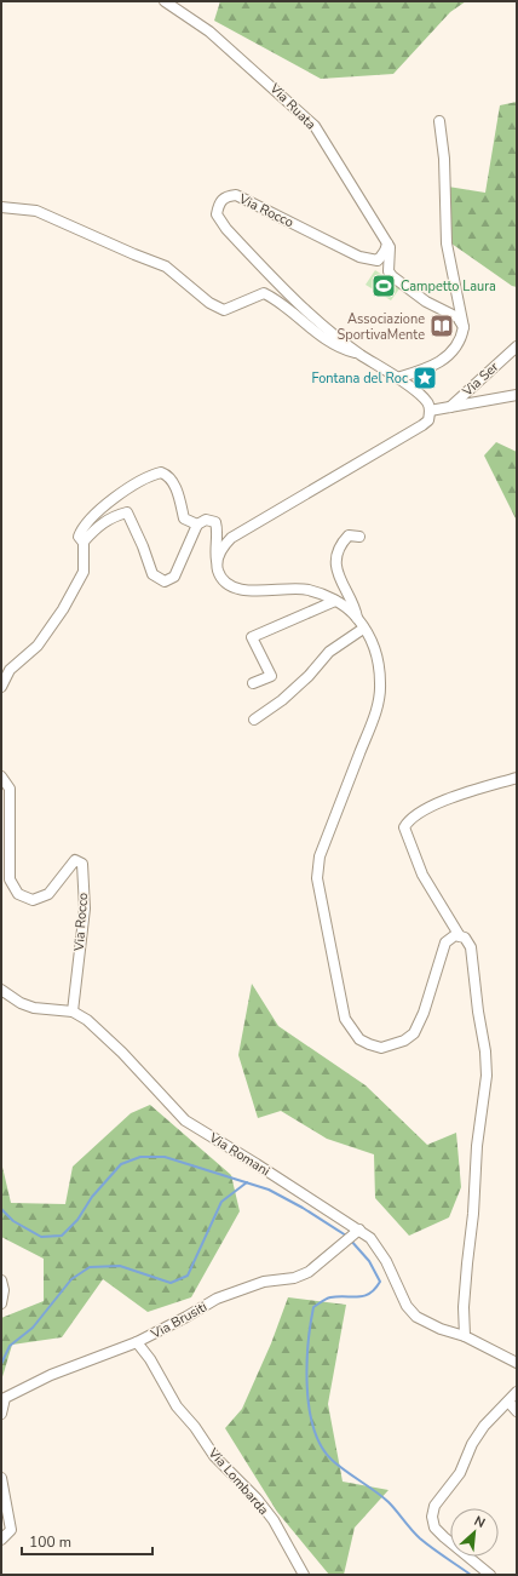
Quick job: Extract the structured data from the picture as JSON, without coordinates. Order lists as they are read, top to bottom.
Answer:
{
  "streets": {
    "street": [
      "Via Ruata",
      "Via Rocco",
      "Via Ser",
      "Via Romani",
      "Via Brusiti",
      "Via Lombarda"
    ]
  },
  "crossings": [
    ["Via Ruata", "Via Rocco"],
    ["Via Rocco", "Via Ser"],
    ["Via Rocco", "Via Romani"],
    ["Via Romani", "Via Brusiti"],
    ["Via Brusiti", "Via Lombarda"]
  ],
  "places": {
    "sports": ["Campetto Laura"],
    "library": ["Associazione SportivaMente"],
    "place": ["Fontana del Roc"]
  },
  "scale_bar": "100 m",
  "north": "top right"
}
